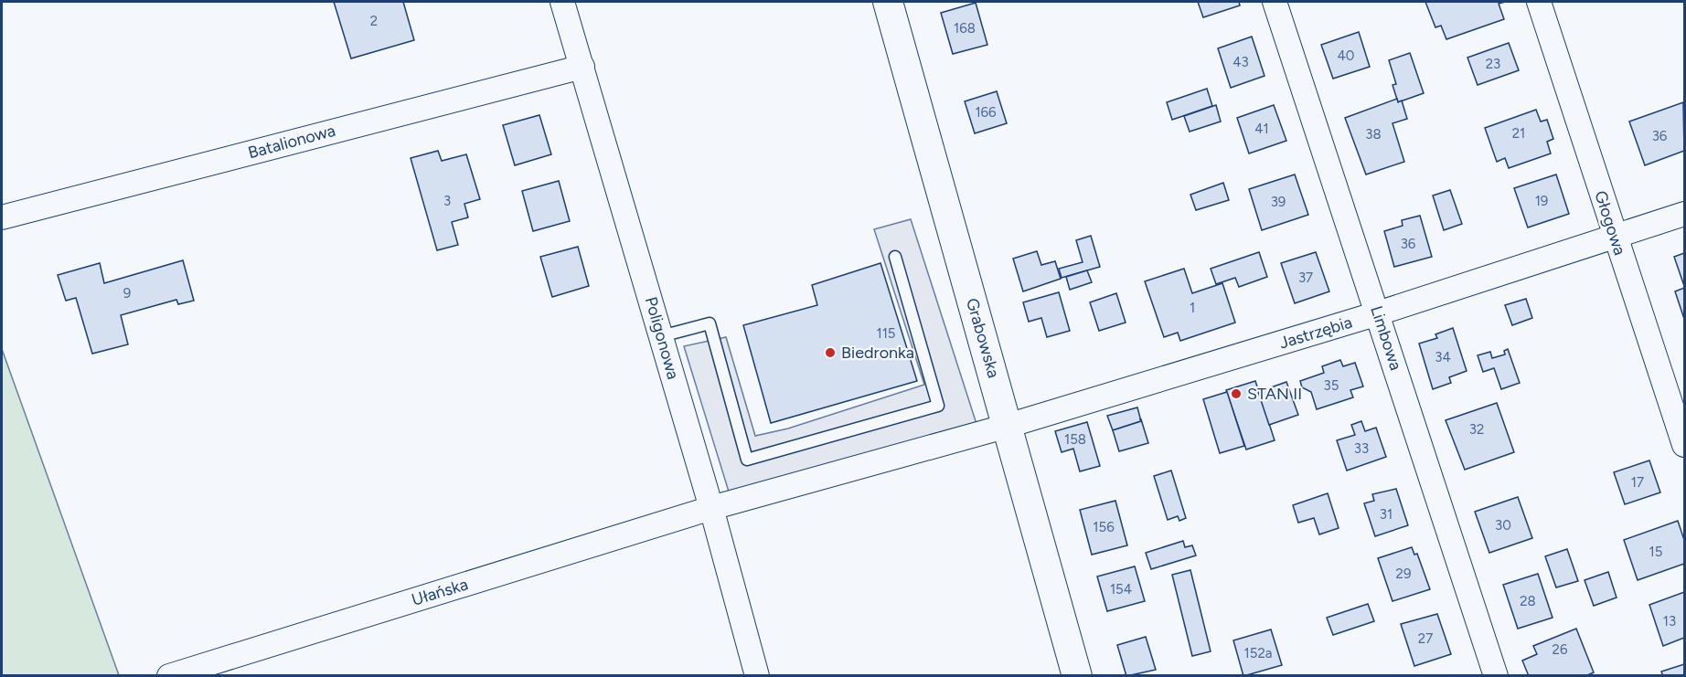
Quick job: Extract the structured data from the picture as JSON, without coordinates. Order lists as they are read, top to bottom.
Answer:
{
  "streets": {
    "street": [
      "Batalionowa",
      "Głogowa",
      "Jastrzębia",
      "Poligonowa",
      "Grabowska",
      "Limbowa",
      "Ułańska"
    ]
  },
  "crossings": [
    ["Batalionowa", "Poligonowa"],
    ["Głogowa", "Jastrzębia"],
    ["Jastrzębia", "Poligonowa"],
    ["Jastrzębia", "Grabowska"],
    ["Jastrzębia", "Limbowa"],
    ["Jastrzębia", "Ułańska"],
    ["Poligonowa", "Ułańska"]
  ],
  "places": ["Biedronka", "STAN II"],
  "house_numbers": [
    "2",
    "168",
    "40",
    "43",
    "23",
    "166",
    "41",
    "21",
    "38",
    "36",
    "3",
    "19",
    "39",
    "36",
    "37",
    "9",
    "1",
    "115",
    "34",
    "35",
    "32",
    "158",
    "33",
    "17",
    "31",
    "30",
    "156",
    "15",
    "29",
    "154",
    "28",
    "13",
    "27",
    "26",
    "152a"
  ]
}
